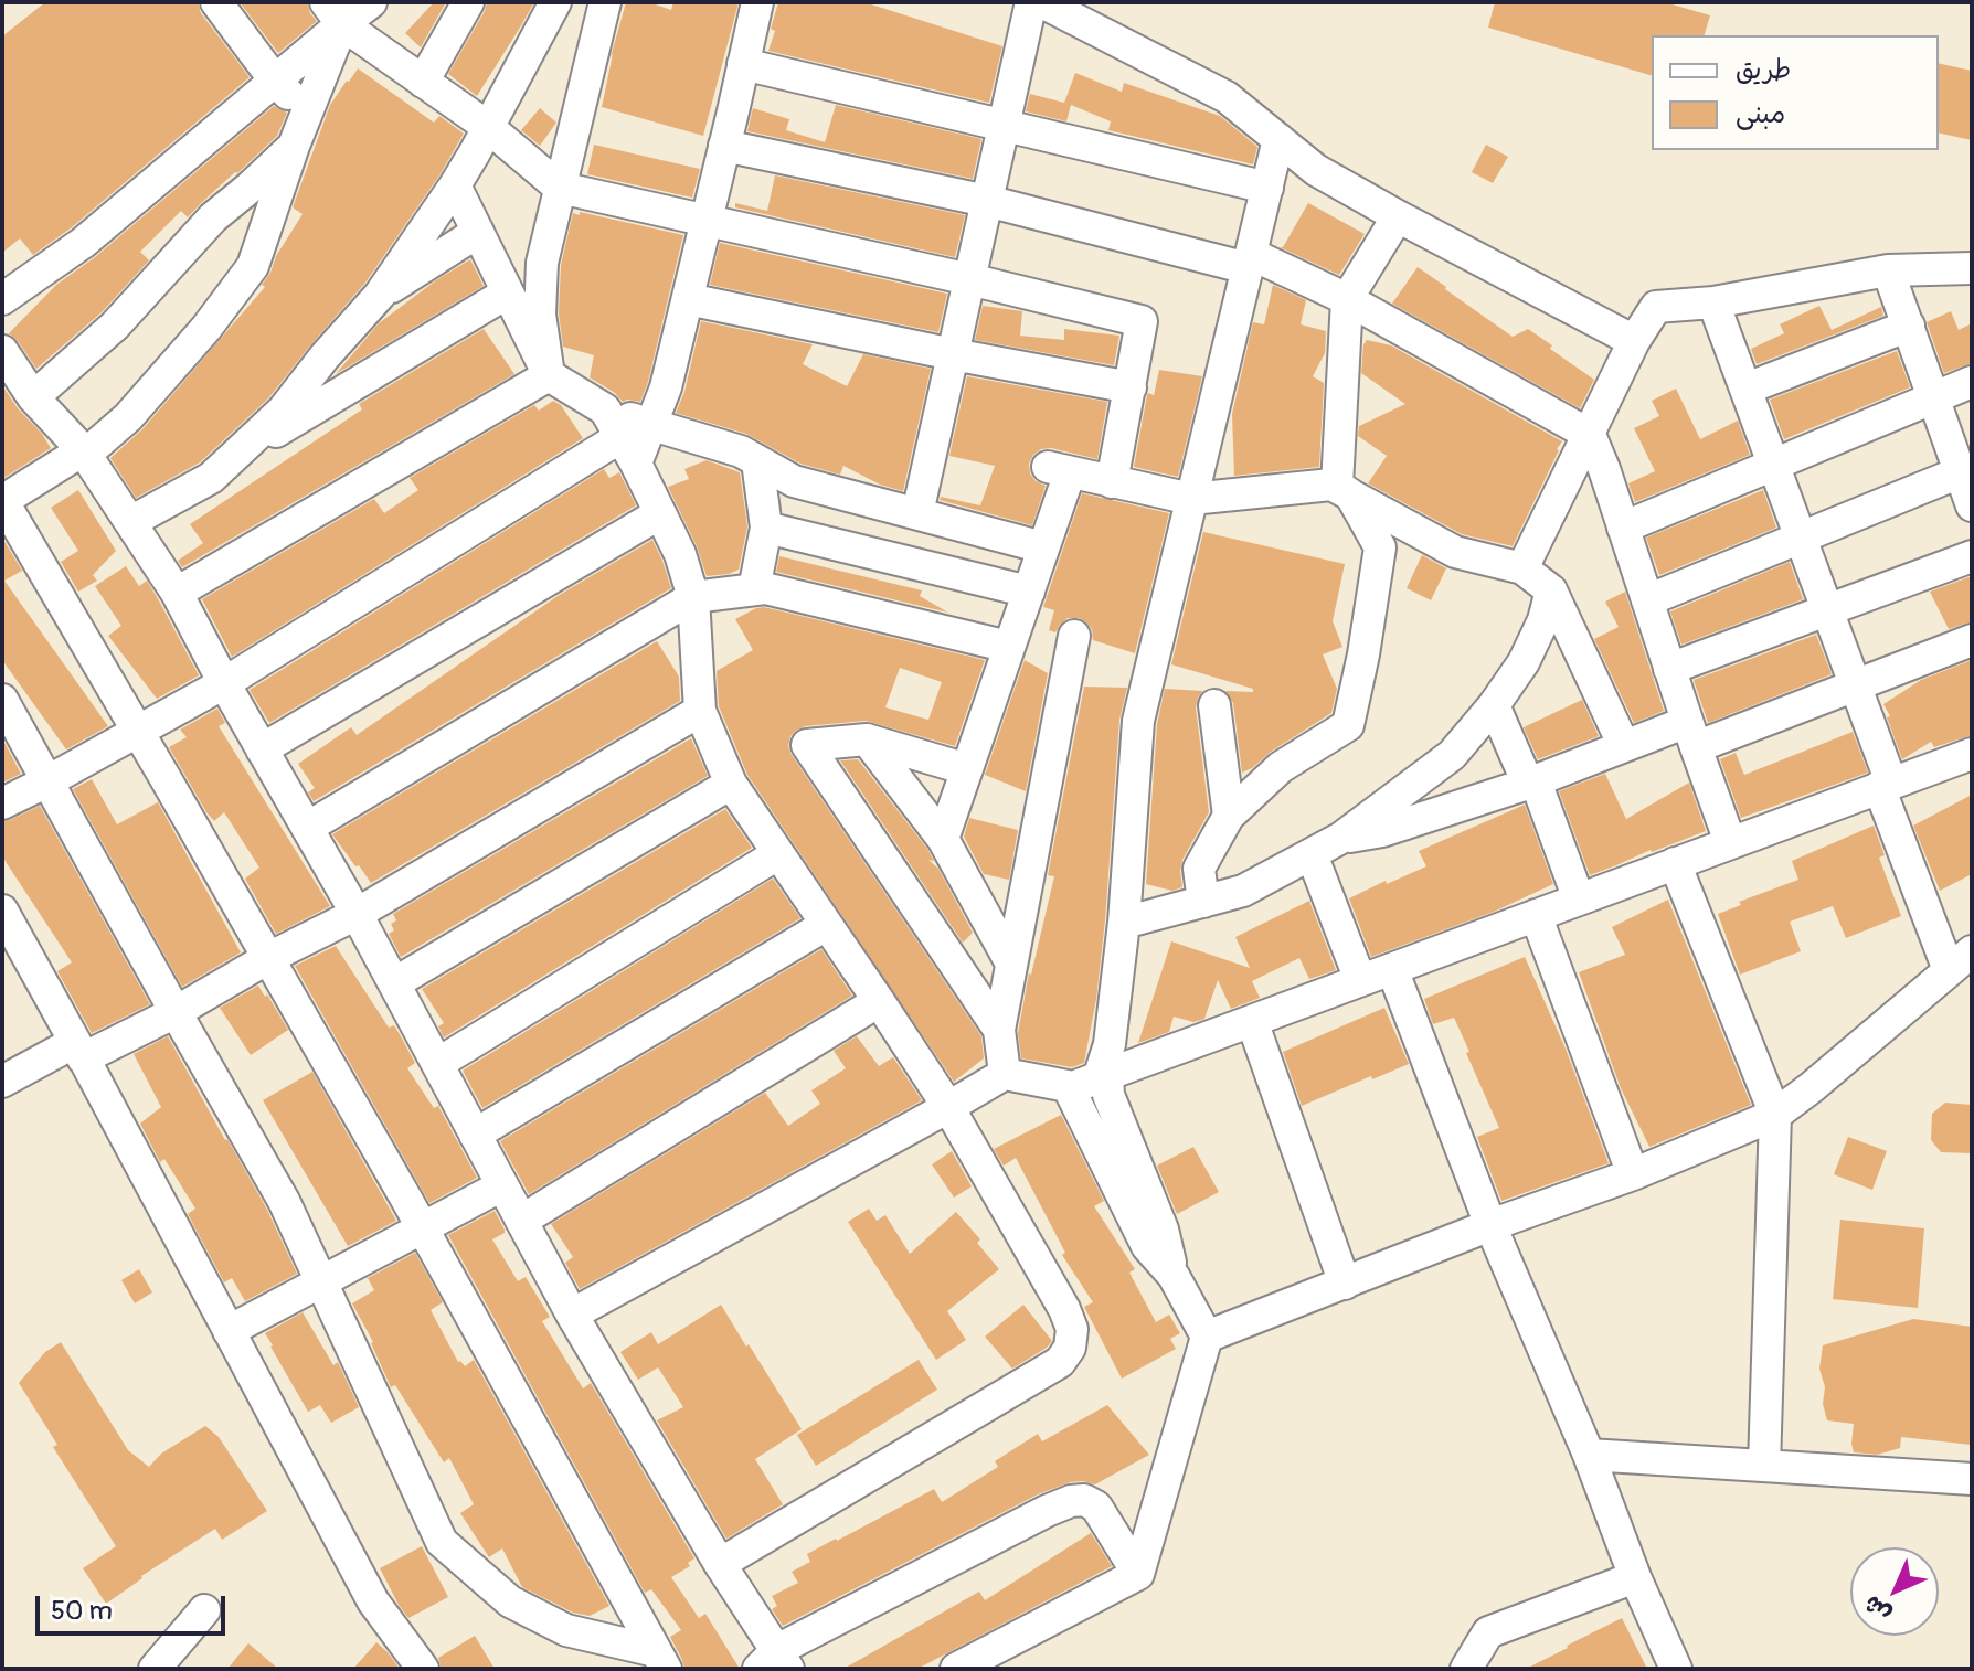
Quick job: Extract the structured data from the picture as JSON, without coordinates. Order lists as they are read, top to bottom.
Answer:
{
  "legend": ["طريق", "مبنى"],
  "scale_bar": "50 m",
  "north": "bottom left"
}
